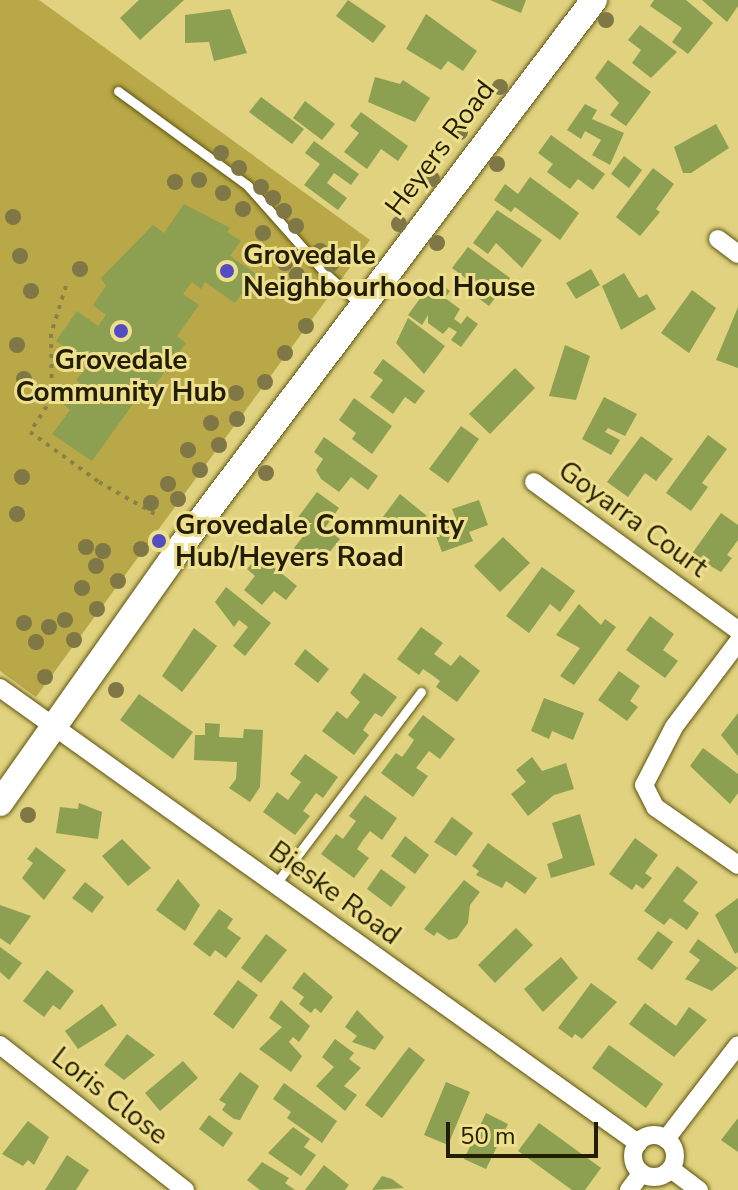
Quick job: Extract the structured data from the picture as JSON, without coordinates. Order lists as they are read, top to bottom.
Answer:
{
  "streets": {
    "street": [
      "Heyers Road",
      "Goyarra Court",
      "Bieske Road",
      "Loris Close"
    ]
  },
  "crossings": [
    ["Heyers Road", "Bieske Road"]
  ],
  "places": ["Grovedale Neighbourhood House", "Grovedale Community Hub", "Grovedale Community Hub/Heyers Road"],
  "scale_bar": "50 m"
}
